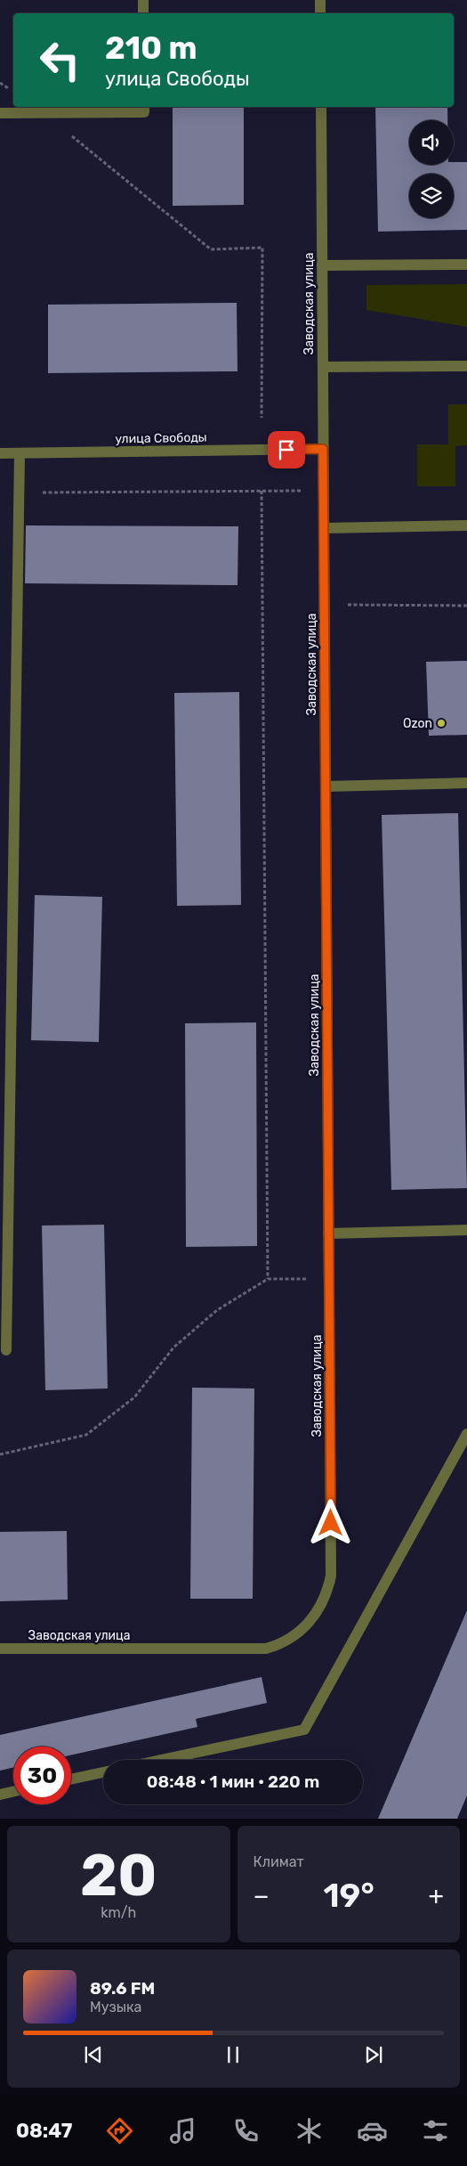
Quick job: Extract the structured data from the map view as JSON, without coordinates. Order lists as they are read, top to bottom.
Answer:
{
  "streets": {
    "street": ["Заводская улица", "улица Свободы"]
  },
  "crossings": [
    ["Заводская улица", "улица Свободы"]
  ],
  "places": ["Ozon"],
  "page": {
    "turn": ["210 m", "улица Свободы"],
    "limit": "30",
    "trip": "08:48 · 1 мин · 220 m",
    "tile": [
      ["20", "km/h"],
      "Климат"
    ],
    "heat": ["−", "19°", "+"],
    "song": ["89.6 FM", "Музыка"],
    "tabs": "08:47"
  }
}
